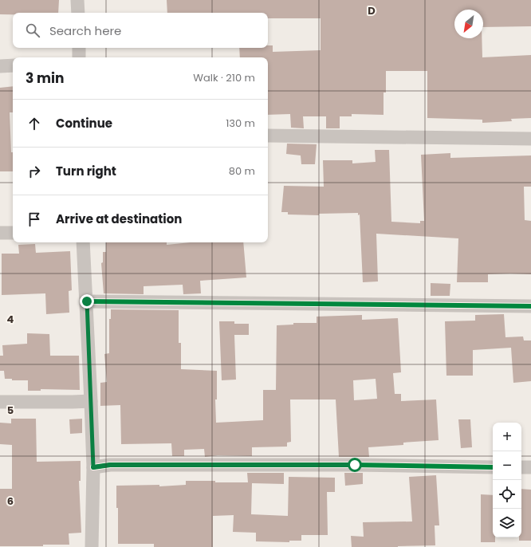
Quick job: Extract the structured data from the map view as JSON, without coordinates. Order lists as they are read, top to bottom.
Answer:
{
  "north": "bottom left",
  "page": {
    "search": "Search here",
    "heading": ["3 min", "Walk · 210 m"],
    "list": [
      ["Continue", "130 m"],
      ["Turn right", "80 m"],
      "Arrive at destination"
    ],
    "map_buttons": ["+", "−"]
  },
  "grid": {
    "columns": ["D"],
    "rows": ["4", "5", "6"]
  }
}
